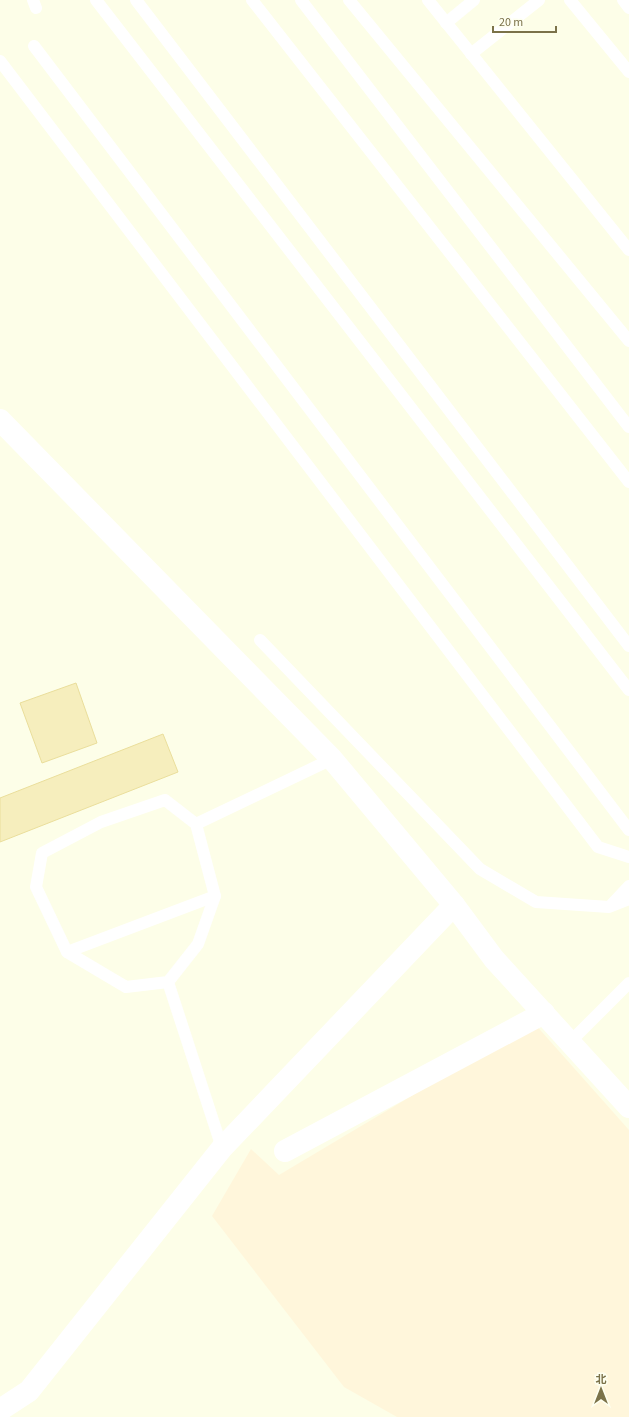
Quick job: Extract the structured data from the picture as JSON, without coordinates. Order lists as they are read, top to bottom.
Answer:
{
  "scale_bar": "20 m",
  "north": "top"
}
